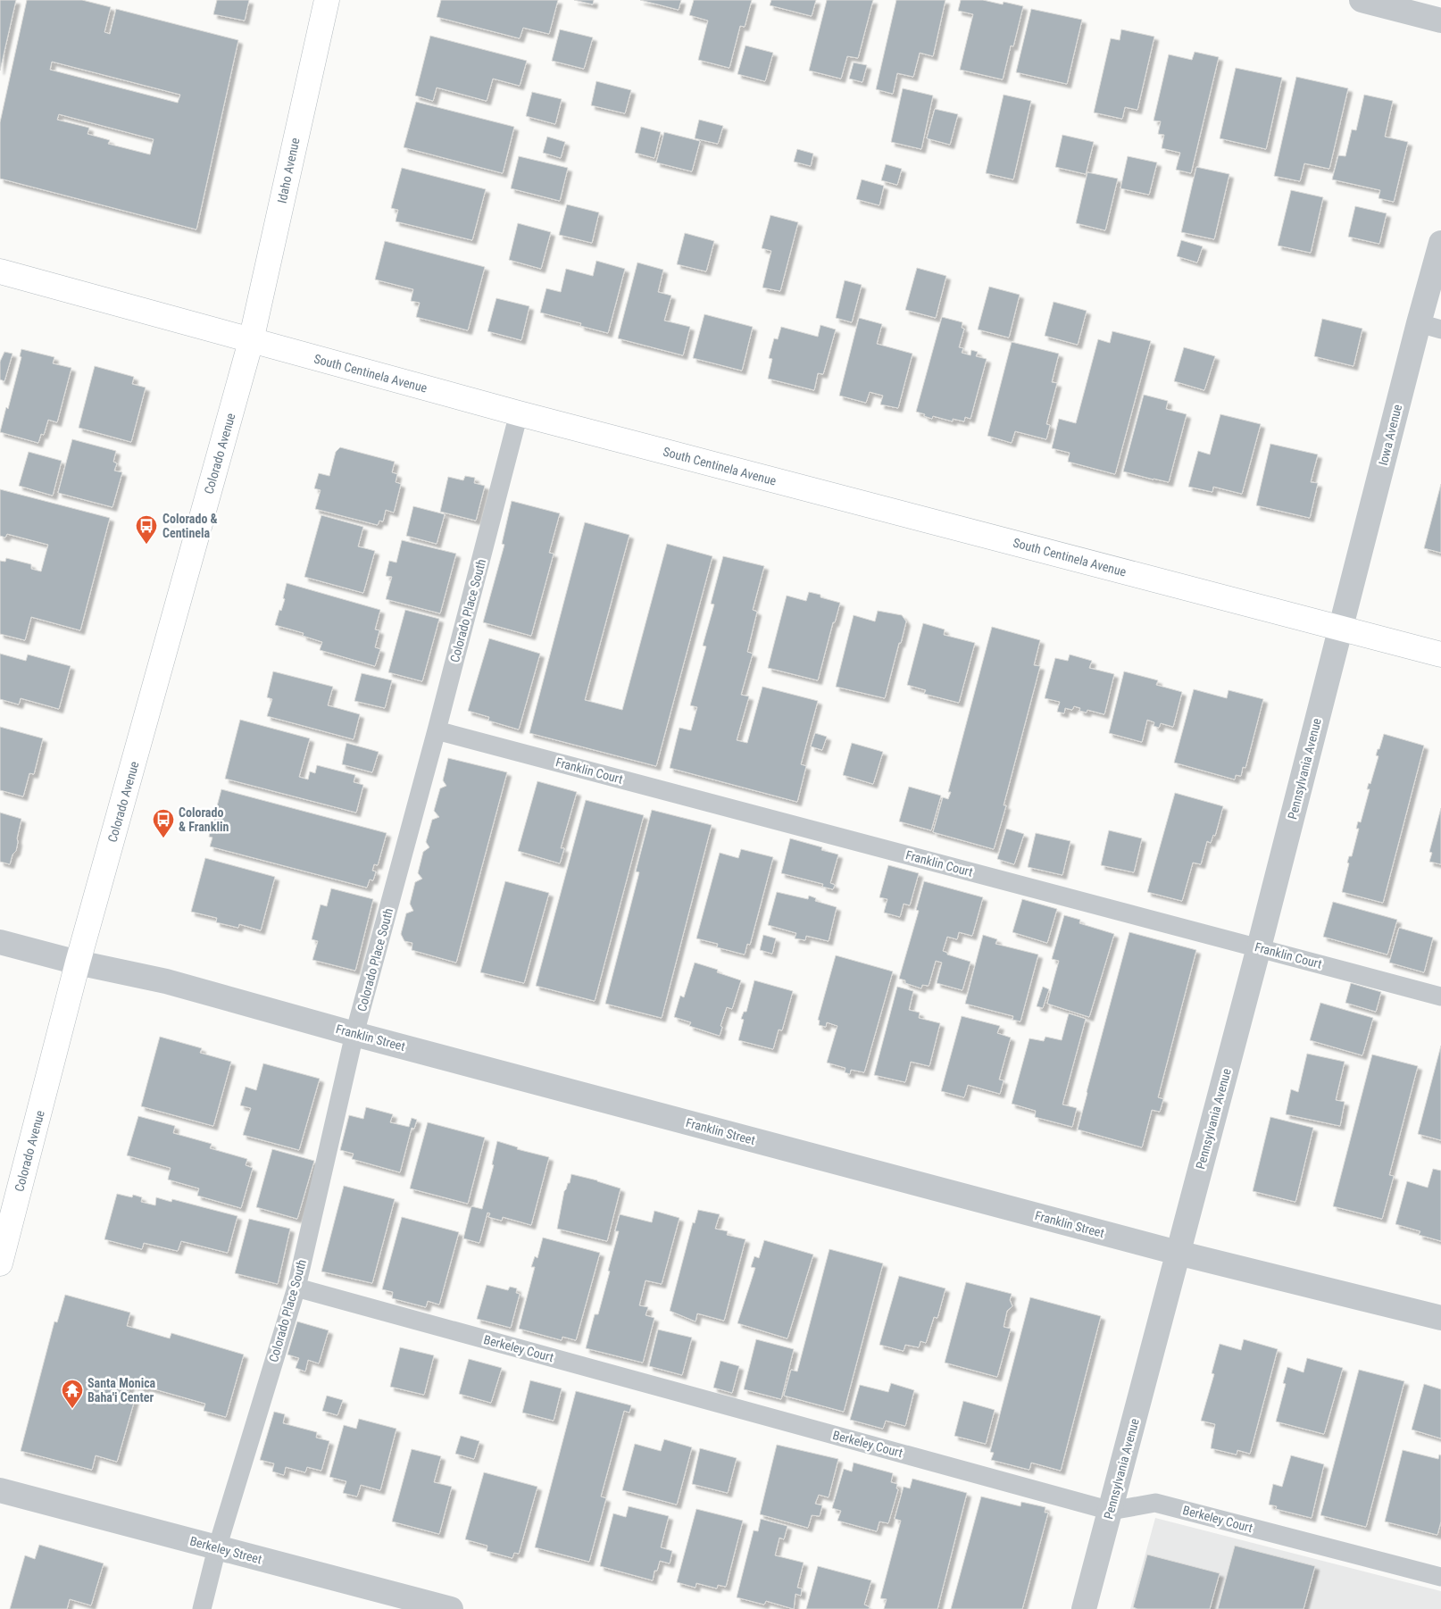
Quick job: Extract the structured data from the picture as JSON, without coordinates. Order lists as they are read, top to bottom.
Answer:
{
  "streets": {
    "street": [
      "Idaho Avenue",
      "South Centinela Avenue",
      "Iowa Avenue",
      "Colorado Avenue",
      "Pennsylvania Avenue",
      "Franklin Street",
      "Berkeley Street"
    ],
    "lane": ["Colorado Place South", "Franklin Court", "Berkeley Court"]
  },
  "crossings": [
    ["Idaho Avenue", "South Centinela Avenue"],
    ["Idaho Avenue", "Colorado Avenue"],
    ["South Centinela Avenue", "Iowa Avenue"],
    ["South Centinela Avenue", "Colorado Avenue"],
    ["South Centinela Avenue", "Colorado Place South"],
    ["South Centinela Avenue", "Pennsylvania Avenue"],
    ["Iowa Avenue", "Pennsylvania Avenue"],
    ["Colorado Avenue", "Franklin Street"],
    ["Colorado Place South", "Franklin Court"],
    ["Colorado Place South", "Franklin Street"],
    ["Colorado Place South", "Berkeley Court"],
    ["Colorado Place South", "Berkeley Street"],
    ["Pennsylvania Avenue", "Franklin Court"],
    ["Pennsylvania Avenue", "Franklin Street"],
    ["Pennsylvania Avenue", "Berkeley Court"]
  ],
  "places": {
    "bus stop": ["Colorado & Centinela", "Colorado & Franklin"],
    "temple": ["Santa Monica Baha'i Center"]
  }
}
